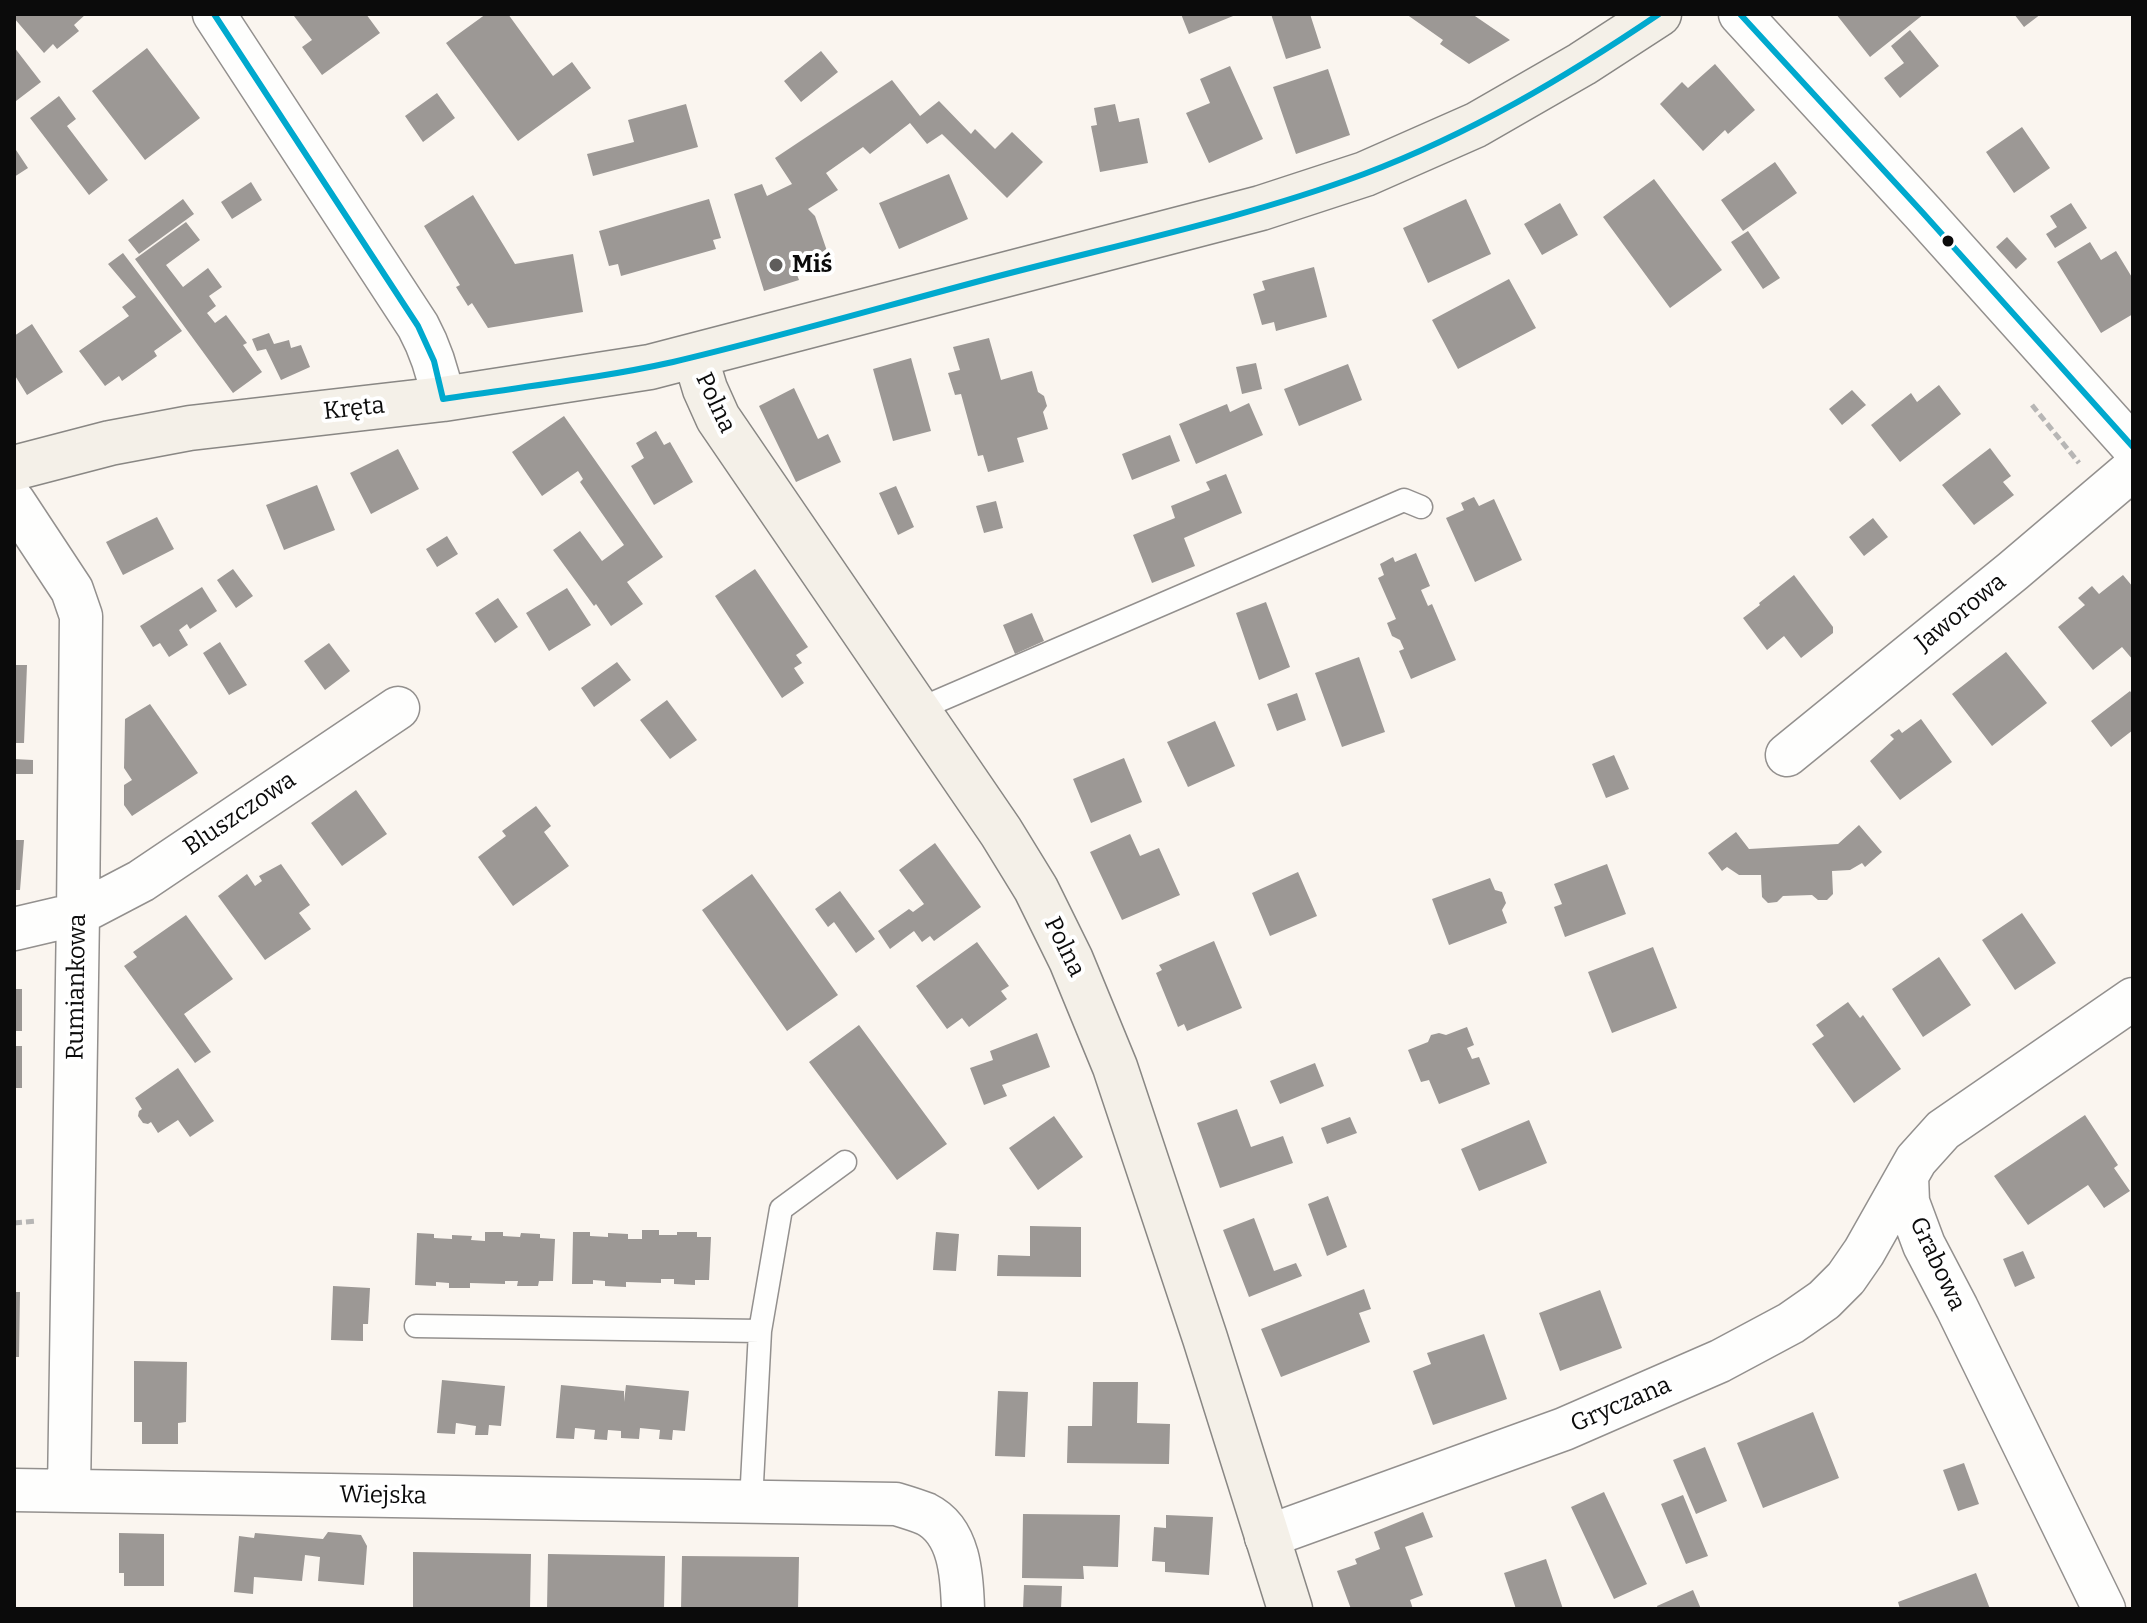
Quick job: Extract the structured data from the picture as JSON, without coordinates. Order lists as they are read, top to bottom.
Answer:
{
  "streets": {
    "street": [
      "Polna",
      "Kręta",
      "Jaworowa",
      "Bluszczowa",
      "Rumiankowa",
      "Grabowa",
      "Gryczana",
      "Wiejska"
    ]
  },
  "crossings": [
    ["Polna", "Kręta"],
    ["Polna", "Gryczana"],
    ["Bluszczowa", "Rumiankowa"],
    ["Rumiankowa", "Wiejska"],
    ["Grabowa", "Gryczana"]
  ],
  "places": ["Miś"]
}
